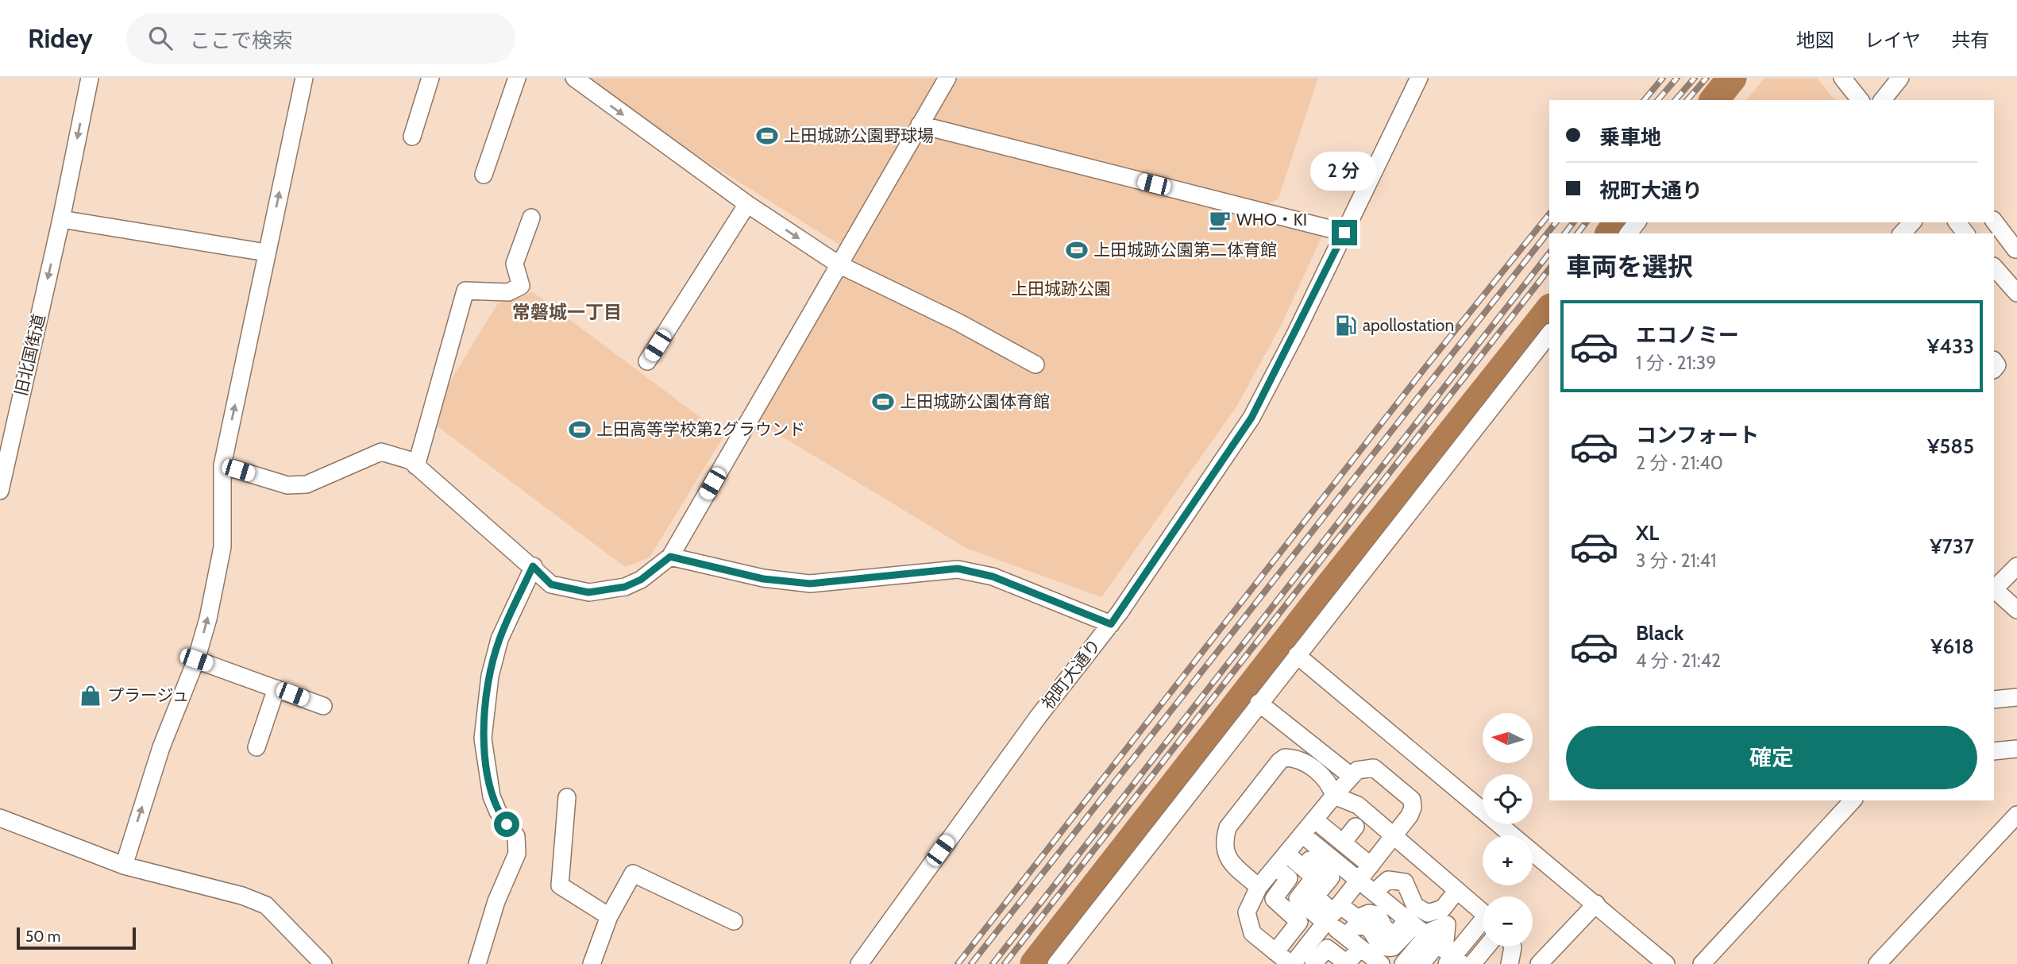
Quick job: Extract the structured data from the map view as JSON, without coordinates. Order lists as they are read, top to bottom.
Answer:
{
  "streets": {
    "street": ["旧北国街道", "祝町大通り"]
  },
  "one_way": ["旧北国街道"],
  "districts": ["常磐城一丁目"],
  "parks": ["上田城跡公園"],
  "places": {
    "sports": [
      "上田城跡公園野球場",
      "上田城跡公園第二体育館",
      "上田城跡公園体育館",
      "上田高等学校第2グラウンド"
    ],
    "cafe": ["WHO・KI"],
    "fuel station": ["apollostation"],
    "shop": ["プラージュ"]
  },
  "scale_bar": "50 m",
  "north": "left",
  "page": {
    "header": "Ridey",
    "search": "ここで検索",
    "nav": ["地図", "レイヤ", "共有"],
    "banner": ["乗車地", "祝町大通り"],
    "bubble": "2 分",
    "heading": "車両を選択",
    "list": [
      {
        "name": "エコノミー",
        "note": "1 分 · 21:39",
        "value": "¥433"
      },
      {
        "name": "コンフォート",
        "note": "2 分 · 21:40",
        "value": "¥585"
      },
      {
        "name": "XL",
        "note": "3 分 · 21:41",
        "value": "¥737"
      },
      {
        "name": "Black",
        "note": "4 分 · 21:42",
        "value": "¥618"
      }
    ],
    "map_buttons": ["+", "−"],
    "buttons": "確定",
    "scale": "50 m"
  }
}
